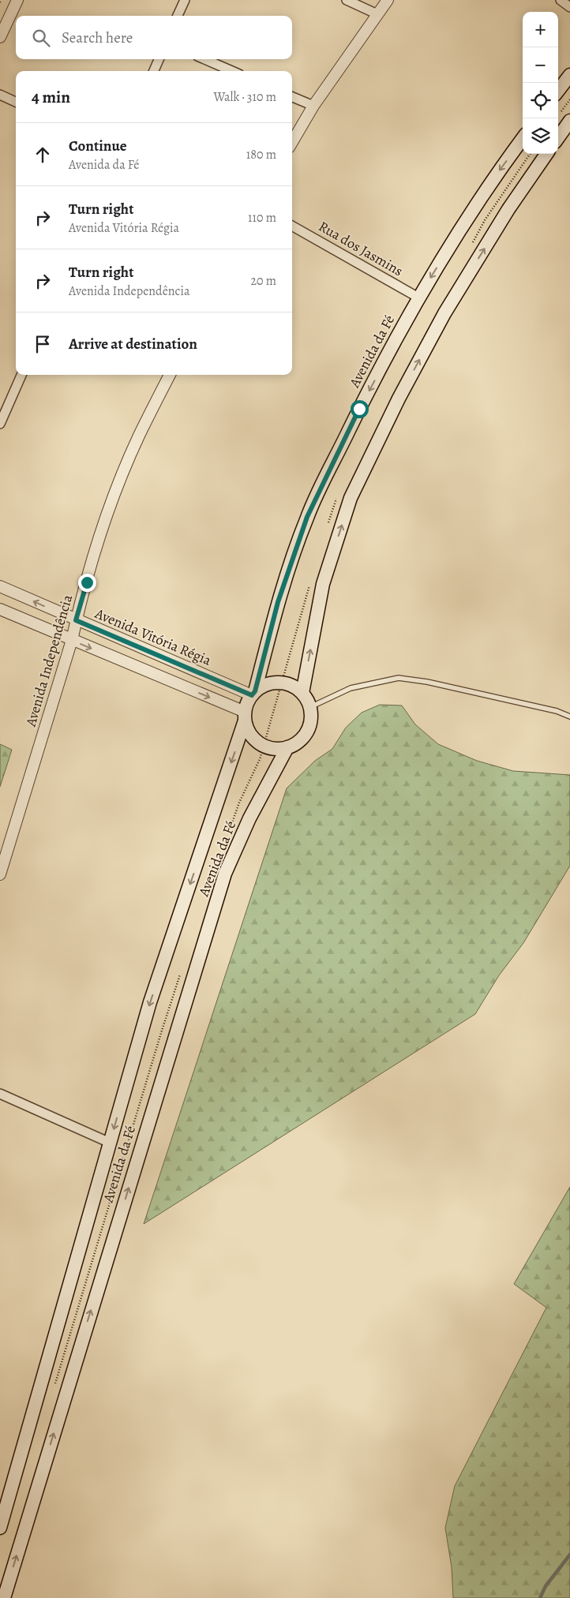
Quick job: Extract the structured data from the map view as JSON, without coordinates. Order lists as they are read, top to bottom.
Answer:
{
  "streets": {
    "main road": ["Avenida da Fé"],
    "street": ["Rua dos Jasmins", "Avenida Vitória Régia", "Avenida Independência"]
  },
  "crossings": [
    ["Rua dos Jasmins", "Avenida da Fé"],
    ["Avenida da Fé", "Avenida Vitória Régia"],
    ["Avenida Vitória Régia", "Avenida Independência"]
  ],
  "page": {
    "map_buttons": ["+", "−"],
    "search": "Search here",
    "heading": ["4 min", "Walk · 310 m"],
    "list": [
      ["Continue", "Avenida da Fé", "180 m"],
      ["Turn right", "Avenida Vitória Régia", "110 m"],
      ["Turn right", "Avenida Independência", "20 m"],
      "Arrive at destination"
    ]
  }
}
